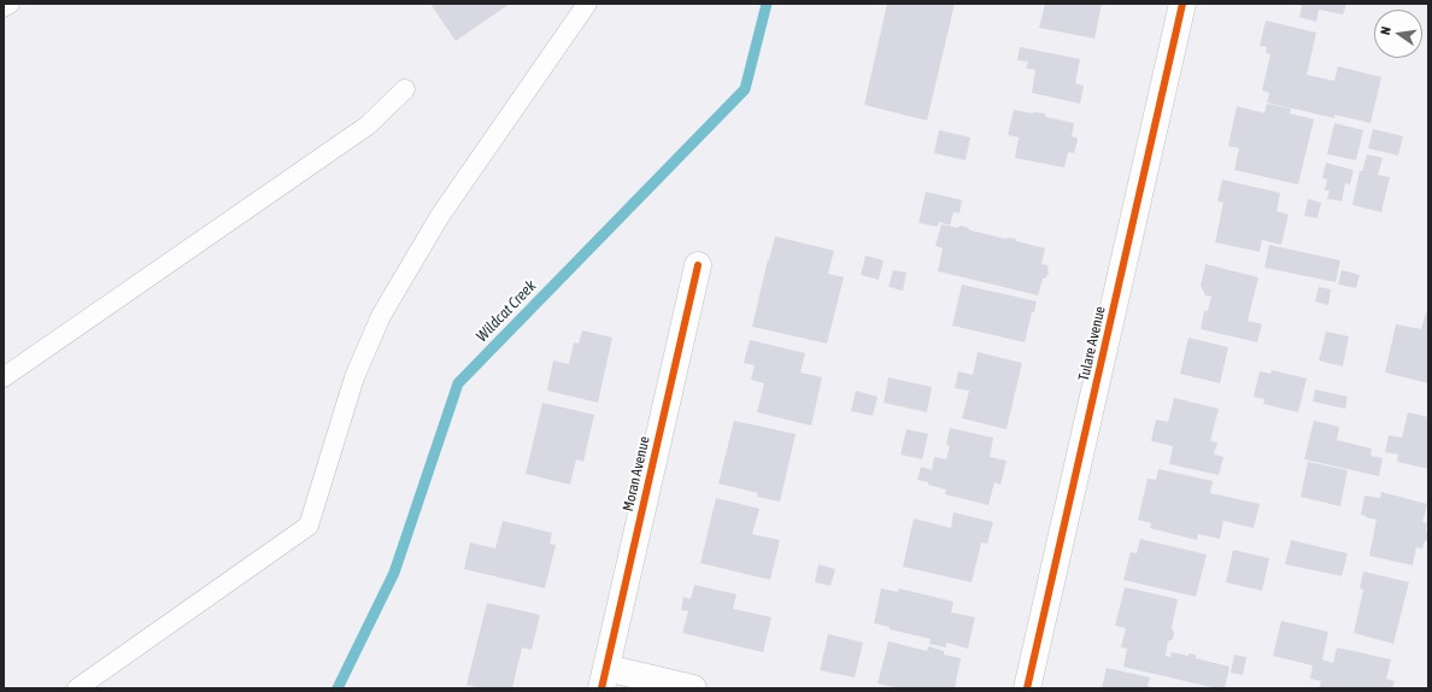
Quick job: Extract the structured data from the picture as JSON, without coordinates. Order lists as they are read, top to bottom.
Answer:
{
  "streets": {
    "street": ["Tulare Avenue", "Moran Avenue"]
  },
  "water": ["Wildcat Creek"],
  "north": "left"
}
